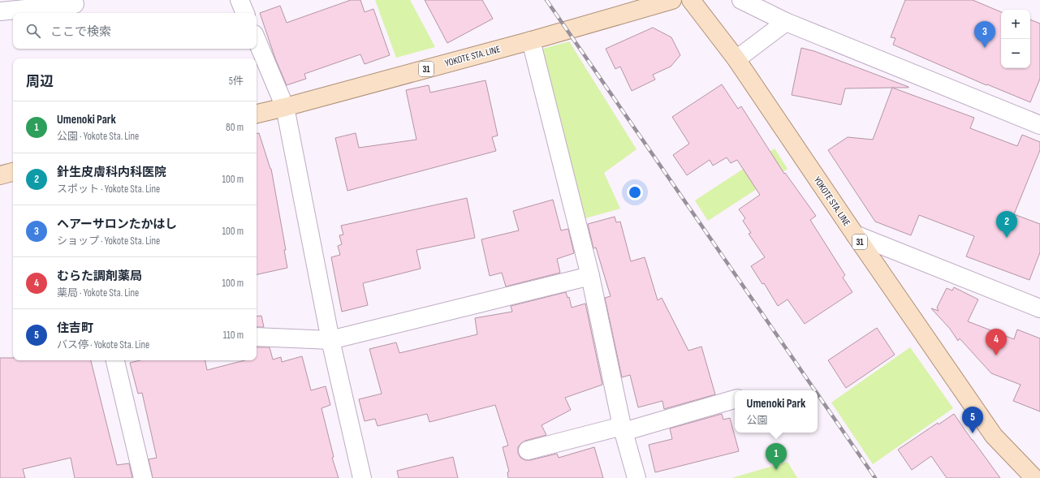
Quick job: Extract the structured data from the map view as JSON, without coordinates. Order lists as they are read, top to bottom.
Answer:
{
  "streets": {
    "main road": ["YOKOTE STA. LINE", "31"]
  },
  "page": {
    "map_buttons": ["+", "−"],
    "search": "ここで検索",
    "pins": [
      "3",
      "2",
      "4",
      "5",
      "1"
    ],
    "heading": ["周辺", "5件"],
    "list": [
      {
        "mark": "1",
        "name": "Umenoki Park",
        "note": "公園 · Yokote Sta. Line",
        "value": "80 m"
      },
      {
        "mark": "2",
        "name": "針生皮膚科内科医院",
        "note": "スポット · Yokote Sta. Line",
        "value": "100 m"
      },
      {
        "mark": "3",
        "name": "ヘアーサロンたかはし",
        "note": "ショップ · Yokote Sta. Line",
        "value": "100 m"
      },
      {
        "mark": "4",
        "name": "むらた調剤薬局",
        "note": "薬局 · Yokote Sta. Line",
        "value": "100 m"
      },
      {
        "mark": "5",
        "name": "住吉町",
        "note": "バス停 · Yokote Sta. Line",
        "value": "110 m"
      }
    ],
    "popup": ["Umenoki Park", "公園"]
  }
}
